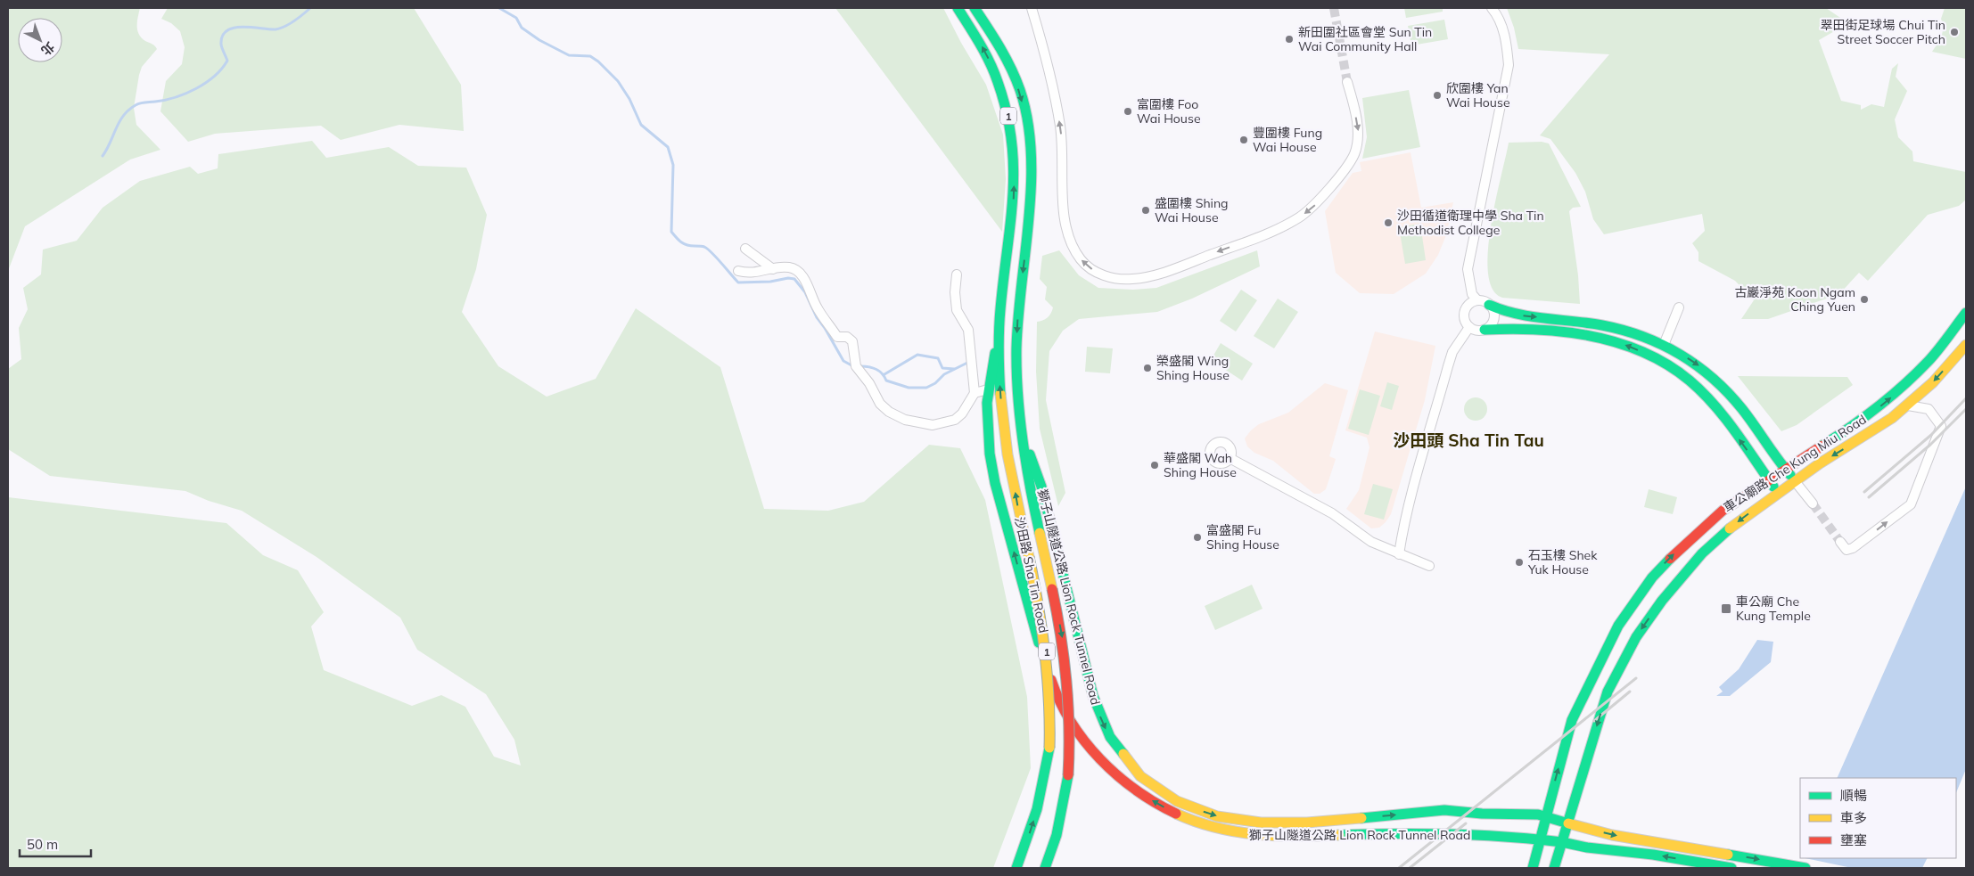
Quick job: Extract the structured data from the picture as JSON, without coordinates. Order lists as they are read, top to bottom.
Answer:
{
  "streets": {
    "main road": [
      "1",
      "車公廟路 Che Kung Miu Road",
      "沙田路 Sha Tin Road",
      "獅子山隧道公路 Lion Rock Tunnel Road"
    ]
  },
  "crossings": [
    ["車公廟路 Che Kung Miu Road", "獅子山隧道公路 Lion Rock Tunnel Road"],
    ["沙田路 Sha Tin Road", "獅子山隧道公路 Lion Rock Tunnel Road"]
  ],
  "districts": ["沙田頭 Sha Tin Tau"],
  "places": {
    "other": [
      "翠田街足球場 Chui Tin Street Soccer Pitch",
      "新田圍社區會堂 Sun Tin Wai Community Hall",
      "欣圍樓 Yan Wai House",
      "富圍樓 Foo Wai House",
      "豐圍樓 Fung Wai House",
      "盛圍樓 Shing Wai House",
      "沙田循道衛理中學 Sha Tin Methodist College",
      "古巖淨苑 Koon Ngam Ching Yuen",
      "榮盛閣 Wing Shing House",
      "華盛閣 Wah Shing House",
      "富盛閣 Fu Shing House",
      "石玉樓 Shek Yuk House"
    ],
    "transit": ["車公廟 Che Kung Temple"]
  },
  "legend": ["順暢", "車多", "壅塞"],
  "scale_bar": "50 m",
  "north": "bottom right"
}
